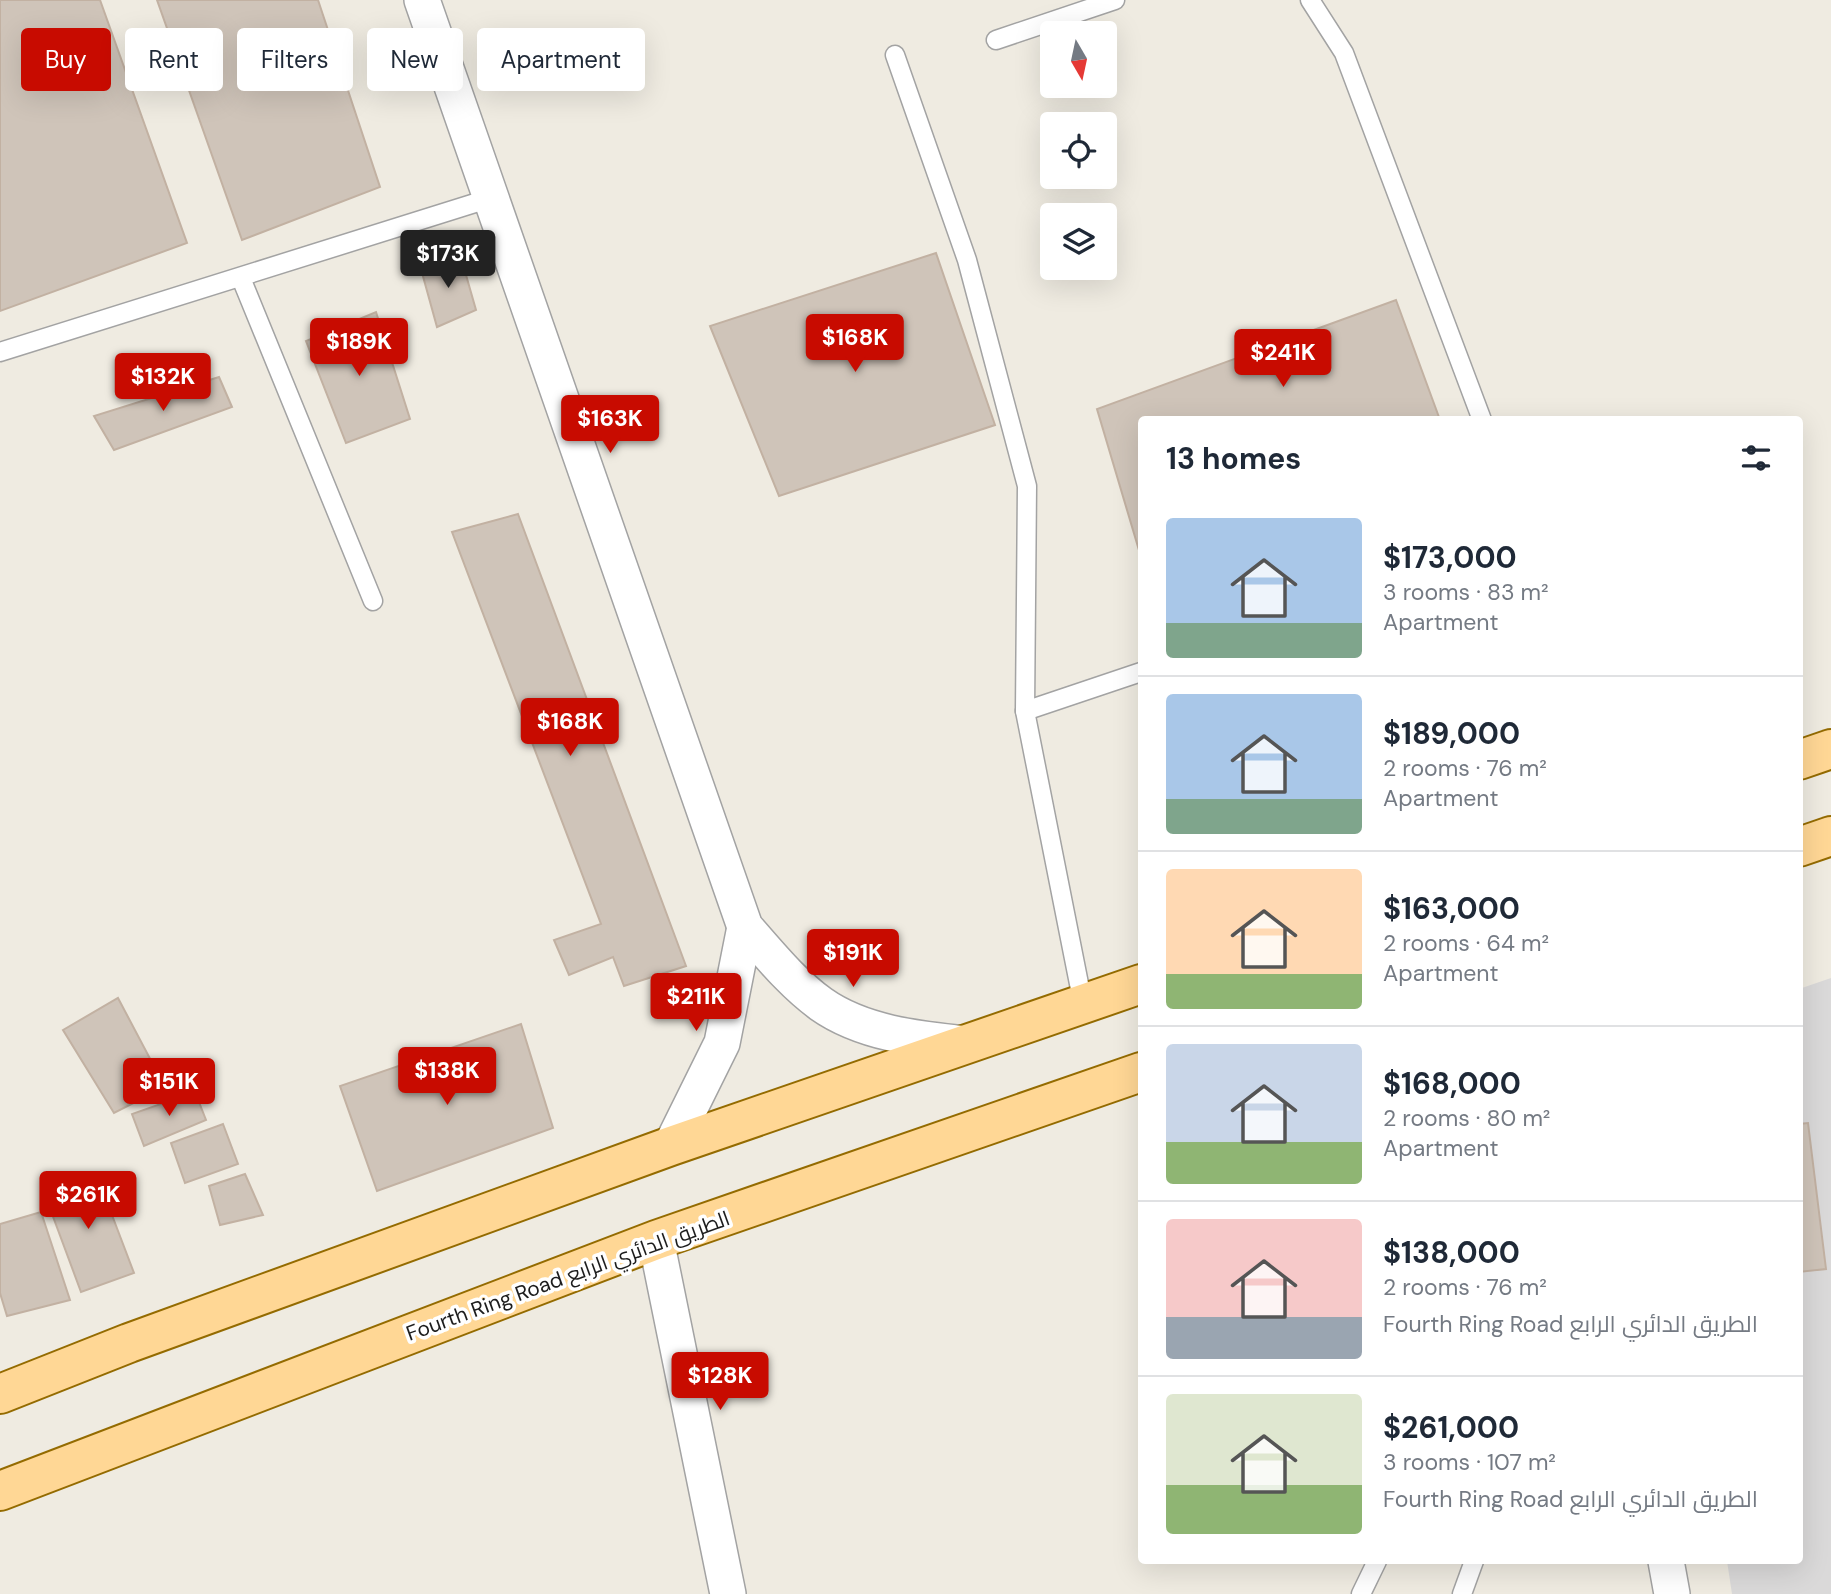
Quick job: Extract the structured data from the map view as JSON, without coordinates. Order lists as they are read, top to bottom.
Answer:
{
  "streets": {
    "main road": ["Fourth Ring Road الطريق الدائري الرابع"]
  },
  "north": "bottom",
  "page": {
    "chip": [
      "Buy",
      "Rent",
      "Filters",
      "New",
      "Apartment"
    ],
    "price": [
      "$173K",
      "$168K",
      "$189K",
      "$241K",
      "$132K",
      "$163K",
      "$168K",
      "$191K",
      "$211K",
      "$138K",
      "$151K",
      "$261K",
      "$128K"
    ],
    "heading": "13 homes",
    "list": [
      {
        "name": "$173,000",
        "note": "3 rooms · 83 m² · Apartment"
      },
      {
        "name": "$189,000",
        "note": "2 rooms · 76 m² · Apartment"
      },
      {
        "name": "$163,000",
        "note": "2 rooms · 64 m² · Apartment"
      },
      {
        "name": "$168,000",
        "note": "2 rooms · 80 m² · Apartment"
      },
      {
        "name": "$138,000",
        "note": "2 rooms · 76 m² · Fourth Ring Road الطريق الدائري الرابع"
      },
      {
        "name": "$261,000",
        "note": "3 rooms · 107 m² · Fourth Ring Road الطريق الدائري الرابع"
      }
    ]
  }
}
